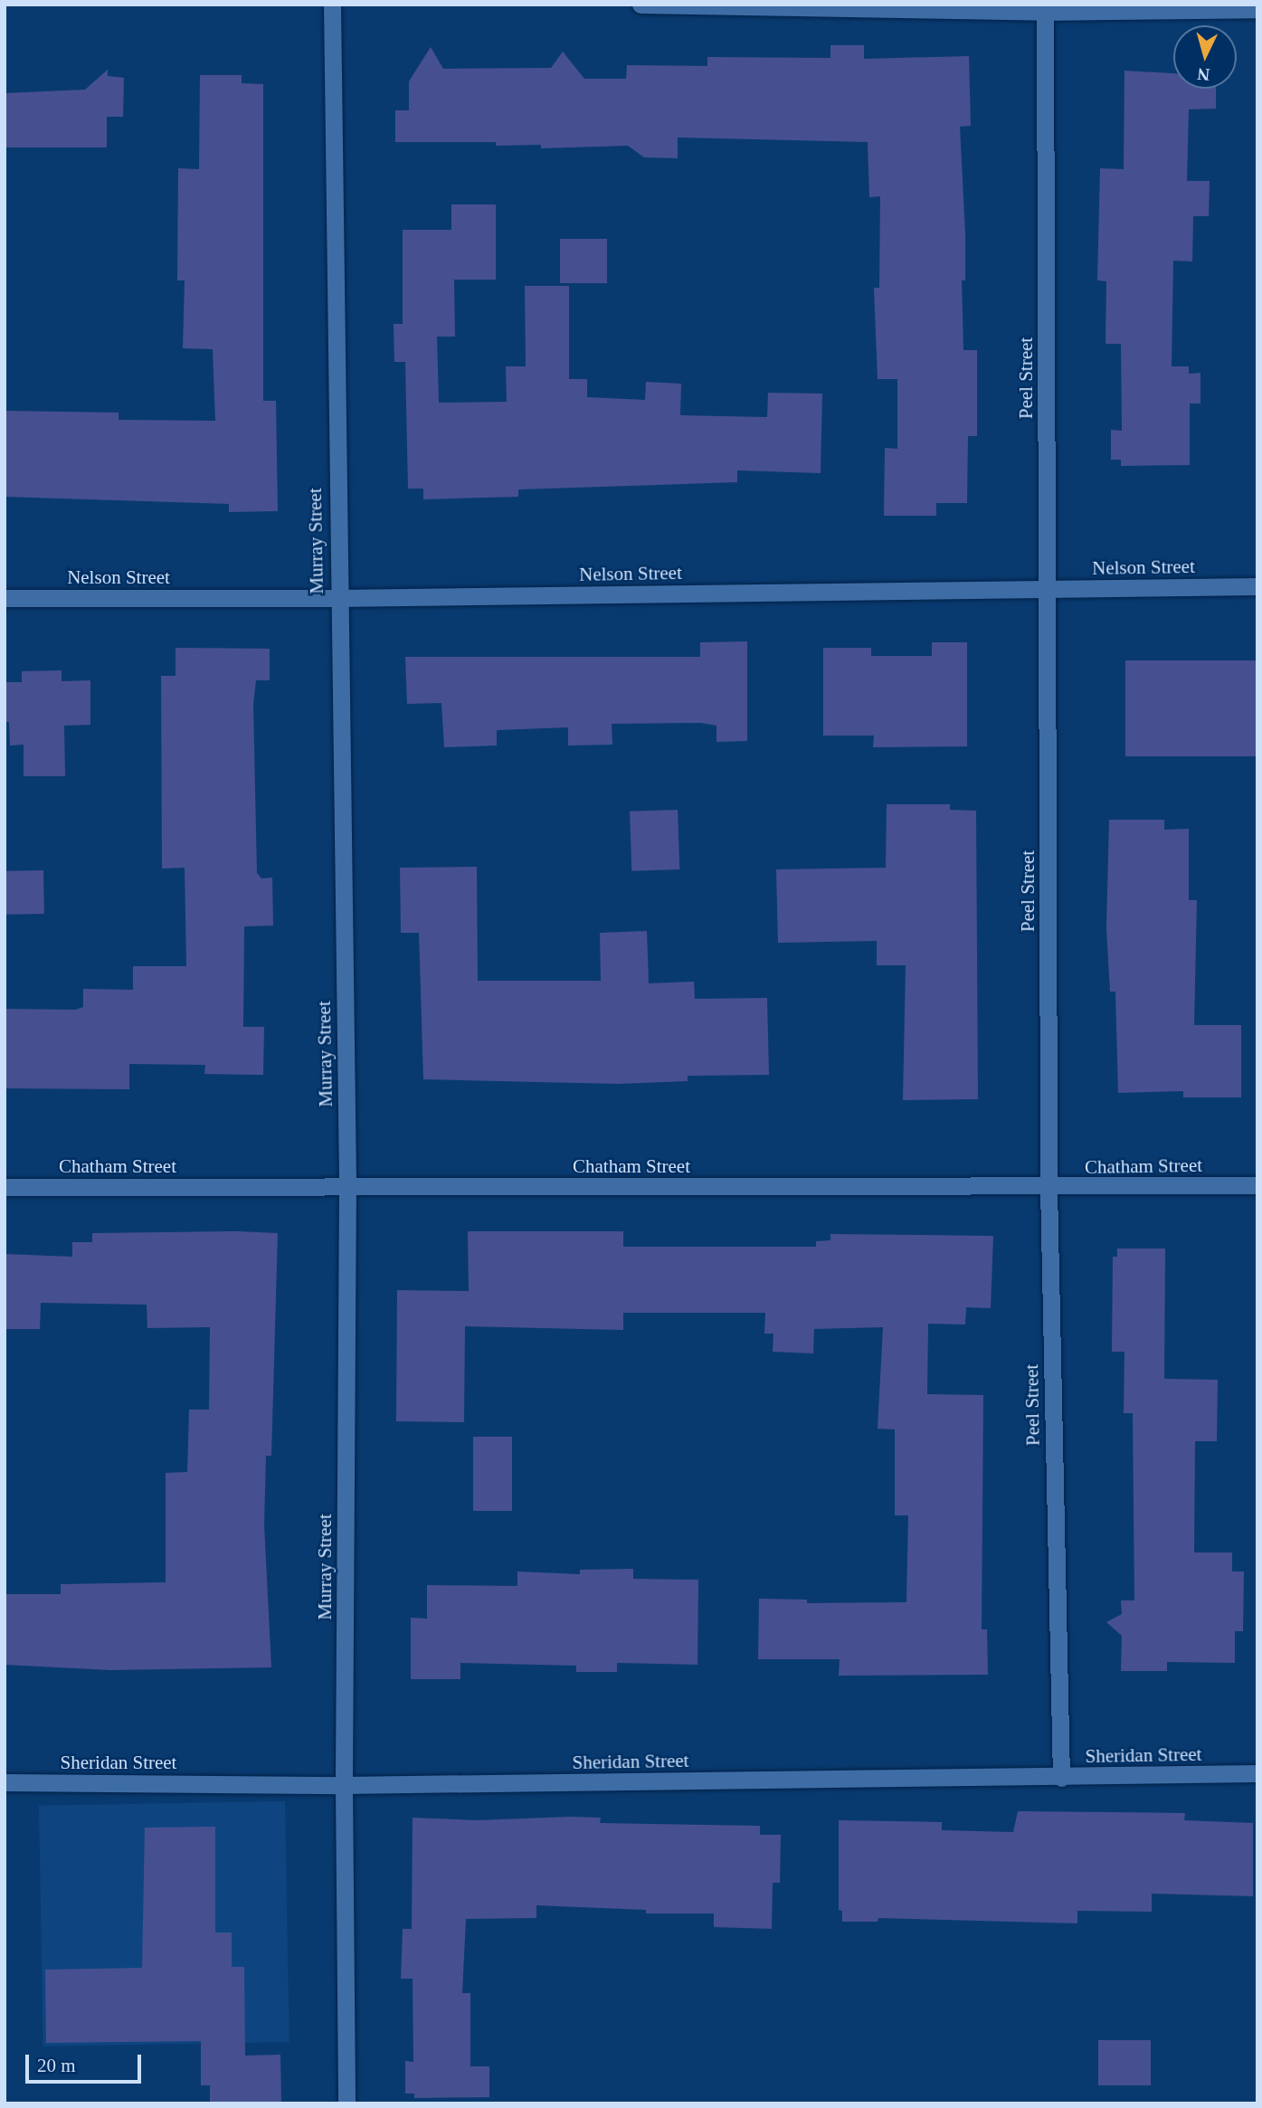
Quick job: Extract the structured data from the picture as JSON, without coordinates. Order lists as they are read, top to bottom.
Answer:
{
  "streets": {
    "street": [
      "Peel Street",
      "Murray Street",
      "Nelson Street",
      "Chatham Street",
      "Sheridan Street"
    ]
  },
  "crossings": [
    ["Peel Street", "Nelson Street"],
    ["Peel Street", "Chatham Street"],
    ["Peel Street", "Sheridan Street"],
    ["Murray Street", "Nelson Street"],
    ["Murray Street", "Chatham Street"],
    ["Murray Street", "Sheridan Street"]
  ],
  "scale_bar": "20 m",
  "north": "bottom"
}
